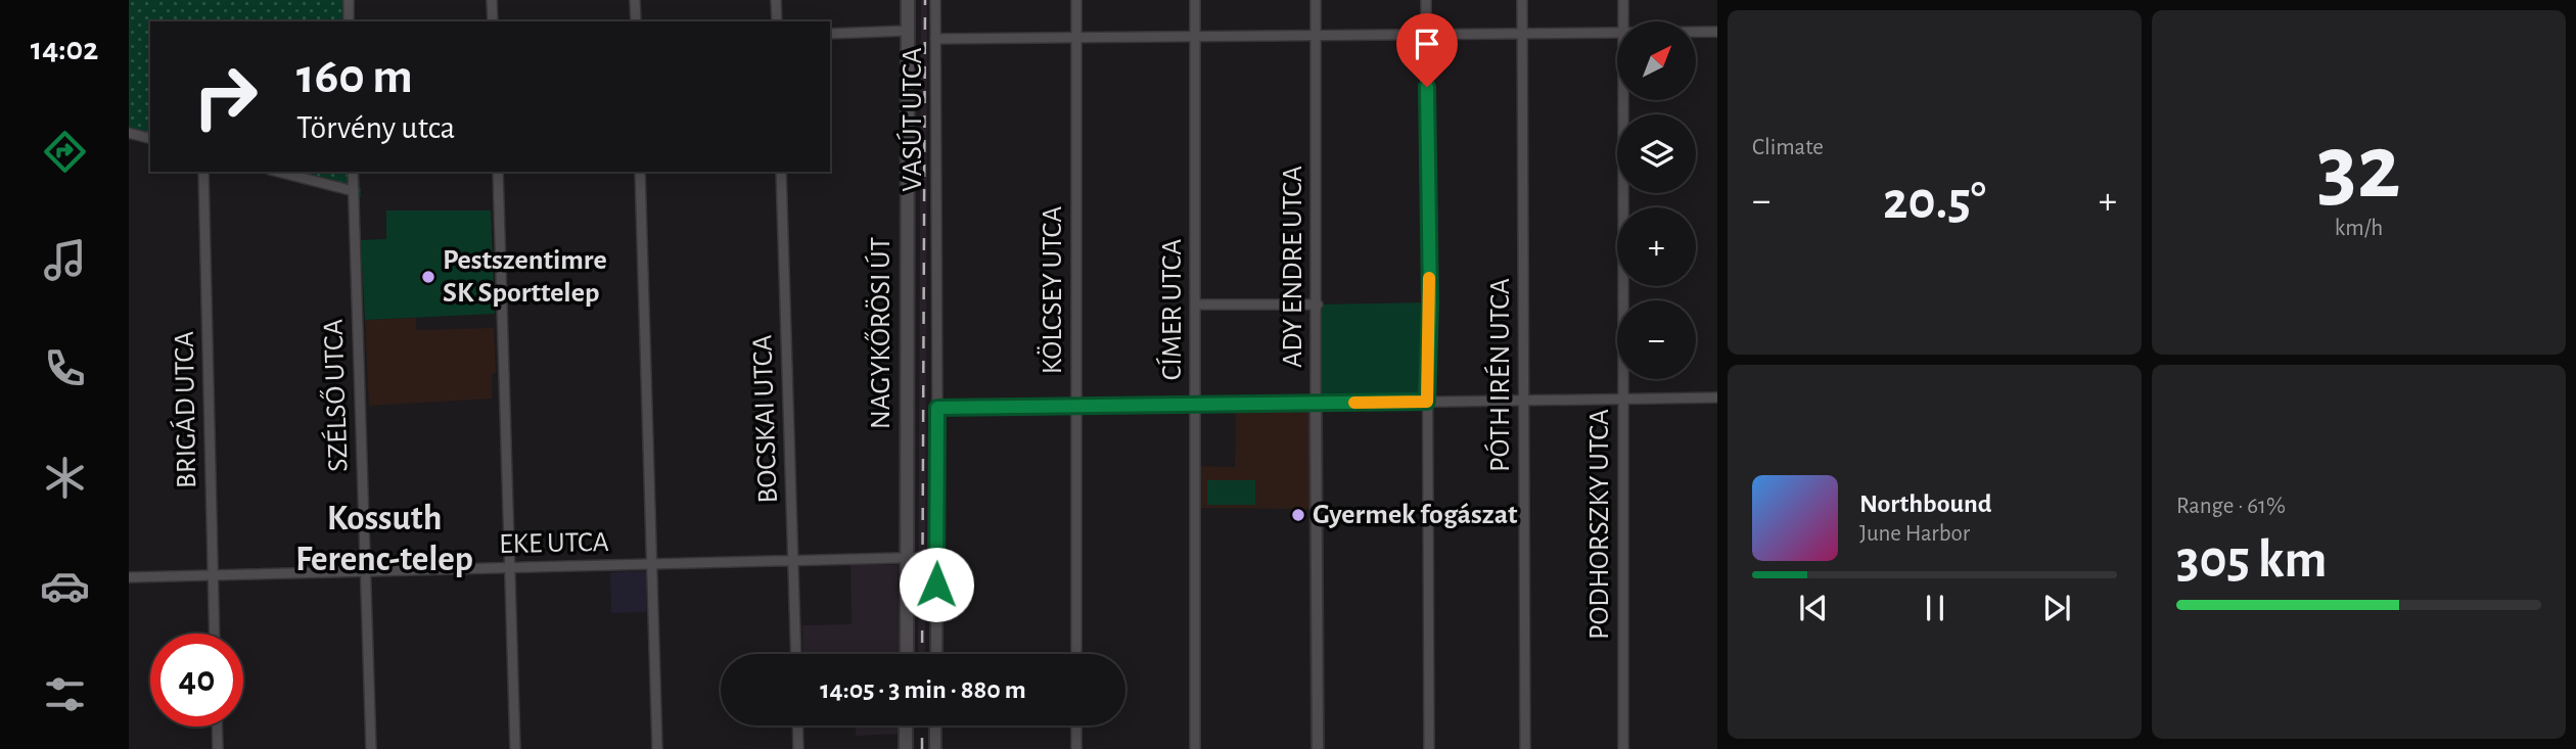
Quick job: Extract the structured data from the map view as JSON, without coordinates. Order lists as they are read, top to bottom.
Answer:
{
  "streets": {
    "main road": ["NAGYKŐRÖSI ÚT"],
    "street": [
      "VASÚT UTCA",
      "ADY ENDRE UTCA",
      "KÖLCSEY UTCA",
      "CÍMER UTCA",
      "PÓTH IRÉN UTCA",
      "SZÉLSŐ UTCA",
      "BRIGÁD UTCA",
      "BOCSKAI UTCA",
      "PODHORSZKY UTCA",
      "EKE UTCA"
    ]
  },
  "crossings": [
    ["VASÚT UTCA", "EKE UTCA"],
    ["NAGYKŐRÖSI ÚT", "EKE UTCA"],
    ["SZÉLSŐ UTCA", "EKE UTCA"],
    ["BRIGÁD UTCA", "EKE UTCA"],
    ["BOCSKAI UTCA", "EKE UTCA"]
  ],
  "districts": ["Kossuth Ferenc-telep"],
  "places": ["Pestszentimre SK Sporttelep", "Gyermek fogászat"],
  "north": "top right",
  "page": {
    "tabs": "14:02",
    "tile": [
      "Climate",
      ["32", "km/h"],
      ["Range · 61%", "305 km"]
    ],
    "map_buttons": ["+", "−"],
    "turn": ["160 m", "Törvény utca"],
    "heat": ["−", "20.5°", "+"],
    "song": ["Northbound", "June Harbor"],
    "limit": "40",
    "trip": "14:05 · 3 min · 880 m"
  }
}
